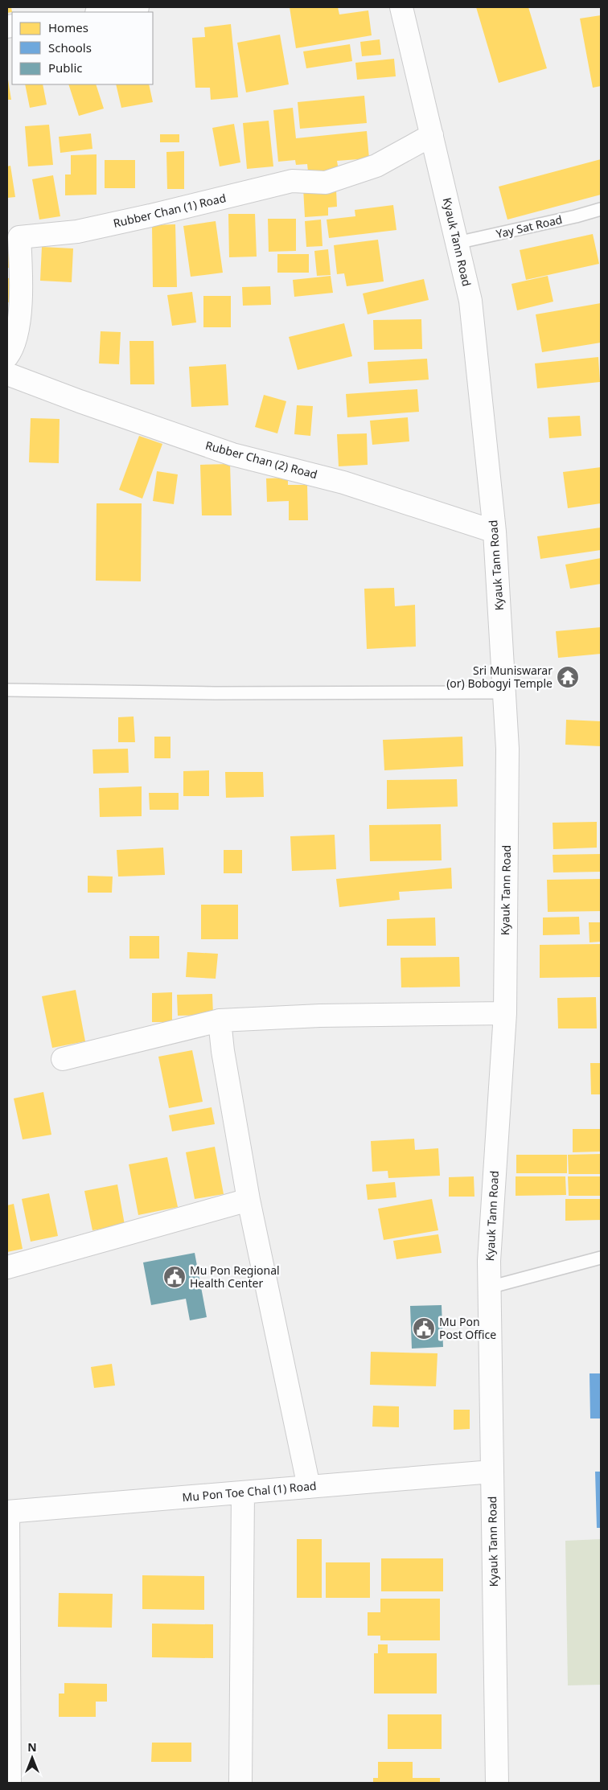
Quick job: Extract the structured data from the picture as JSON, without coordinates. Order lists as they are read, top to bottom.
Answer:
{
  "streets": {
    "street": [
      "Rubber Chan (1) Road",
      "Kyauk Tann Road",
      "Rubber Chan (2) Road",
      "Mu Pon Toe Chal (1) Road"
    ],
    "lane": ["Yay Sat Road"]
  },
  "crossings": [
    ["Rubber Chan (1) Road", "Kyauk Tann Road"],
    ["Yay Sat Road", "Kyauk Tann Road"],
    ["Kyauk Tann Road", "Rubber Chan (2) Road"],
    ["Kyauk Tann Road", "Mu Pon Toe Chal (1) Road"]
  ],
  "places": {
    "temple": ["Sri Muniswarar (or) Bobogyi Temple"],
    "public building": ["Mu Pon Regional Health Center", "Mu Pon Post Office"]
  },
  "legend": ["Homes", "Schools", "Public"],
  "north": "top"
}
